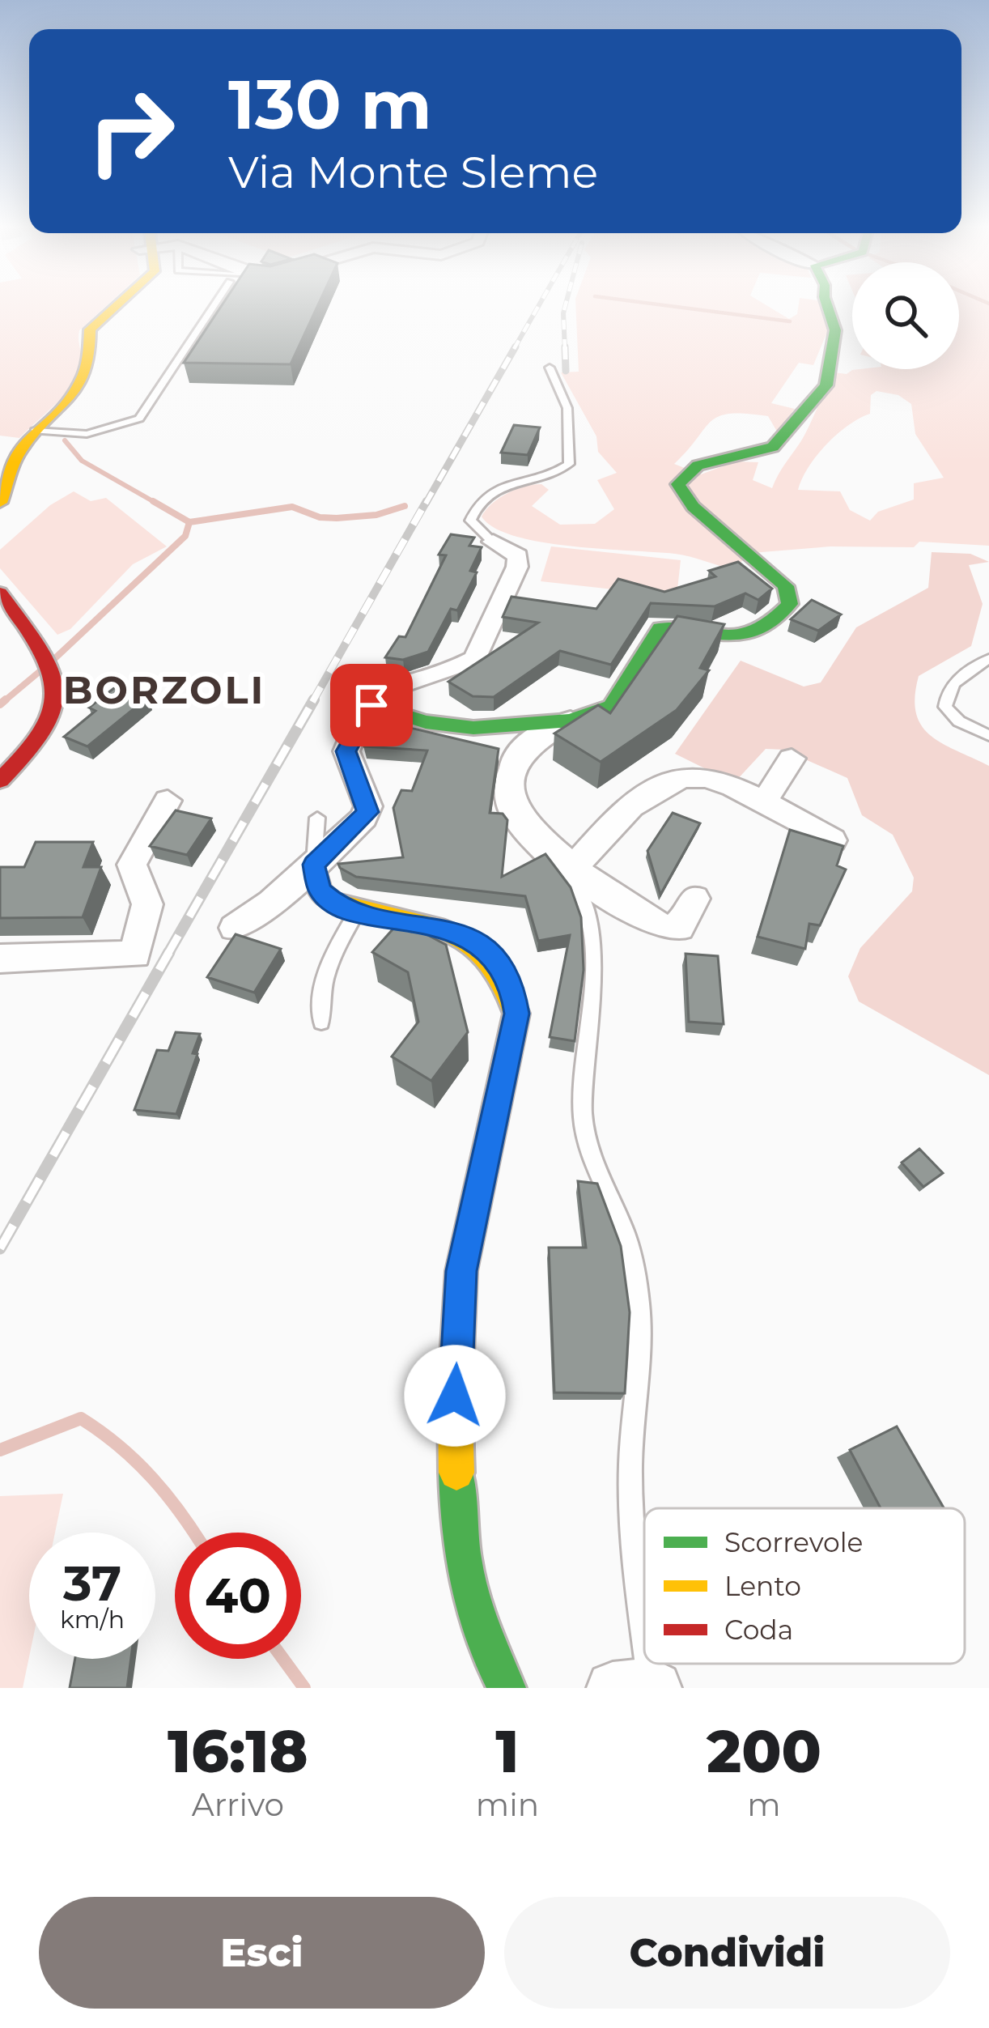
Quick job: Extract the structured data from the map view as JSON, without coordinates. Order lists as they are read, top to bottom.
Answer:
{
  "districts": ["BORZOLI"],
  "legend": ["Scorrevole", "Lento", "Coda"],
  "page": {
    "turn": ["130 m", "Via Monte Sleme"],
    "speed": "37 km/h",
    "limit": "40",
    "eta": [
      "16:18",
      "Arrivo",
      "1",
      "min",
      "200",
      "m"
    ],
    "buttons": ["Esci", "Condividi"]
  }
}
